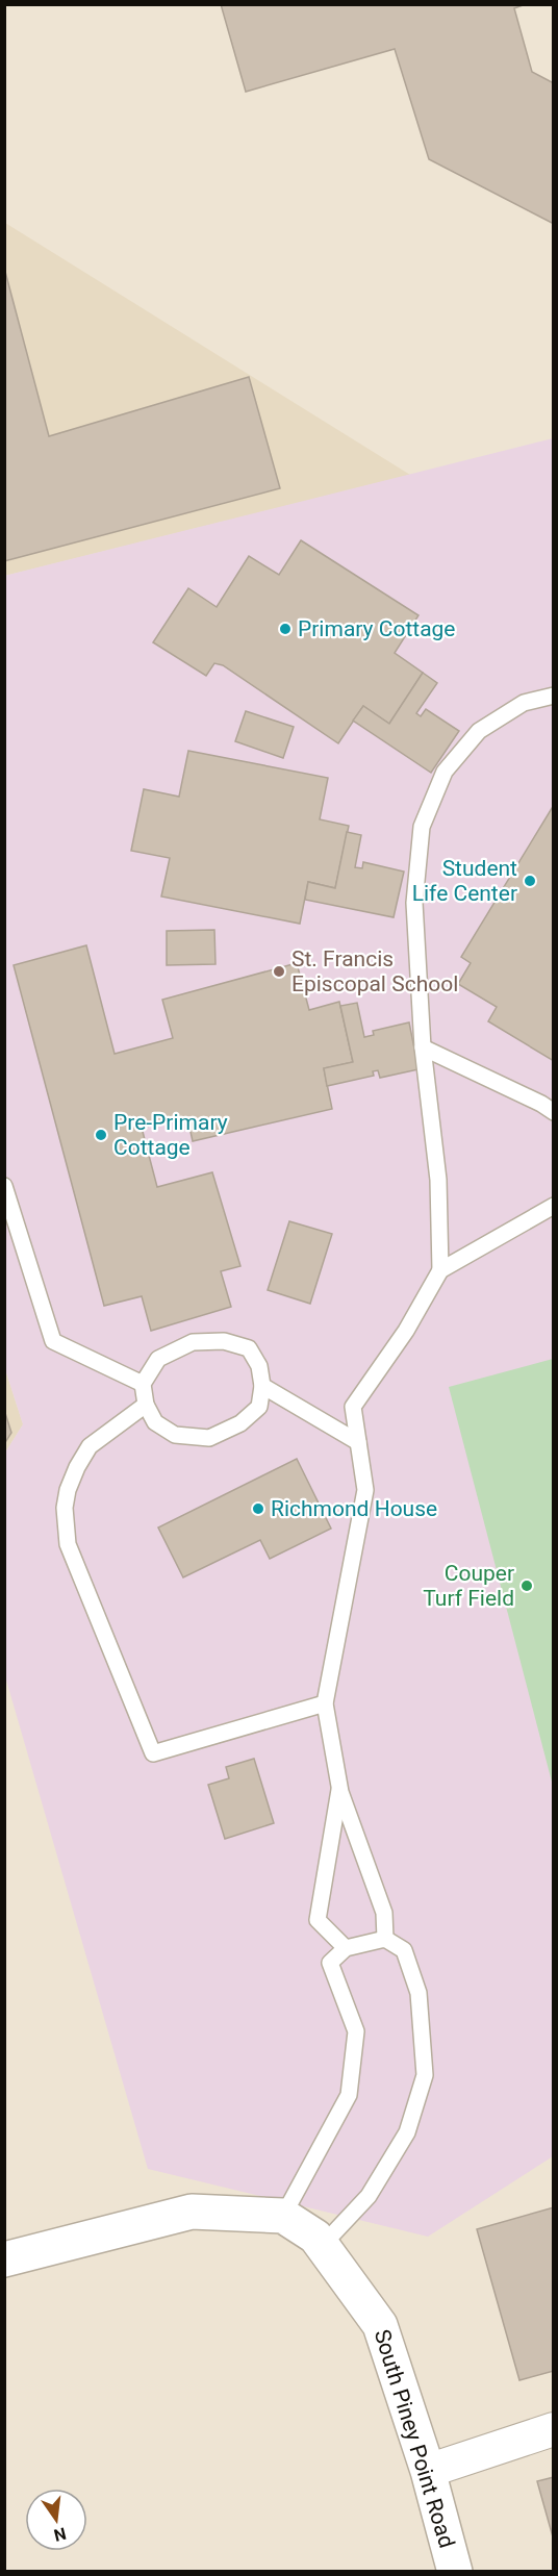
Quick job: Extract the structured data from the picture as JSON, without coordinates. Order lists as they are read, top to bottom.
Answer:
{
  "streets": {
    "street": ["South Piney Point Road"]
  },
  "places": [
    "Primary Cottage",
    "Student Life Center",
    "St. Francis Episcopal School",
    "Pre-Primary Cottage",
    "Richmond House",
    "Couper Turf Field"
  ],
  "north": "bottom"
}
